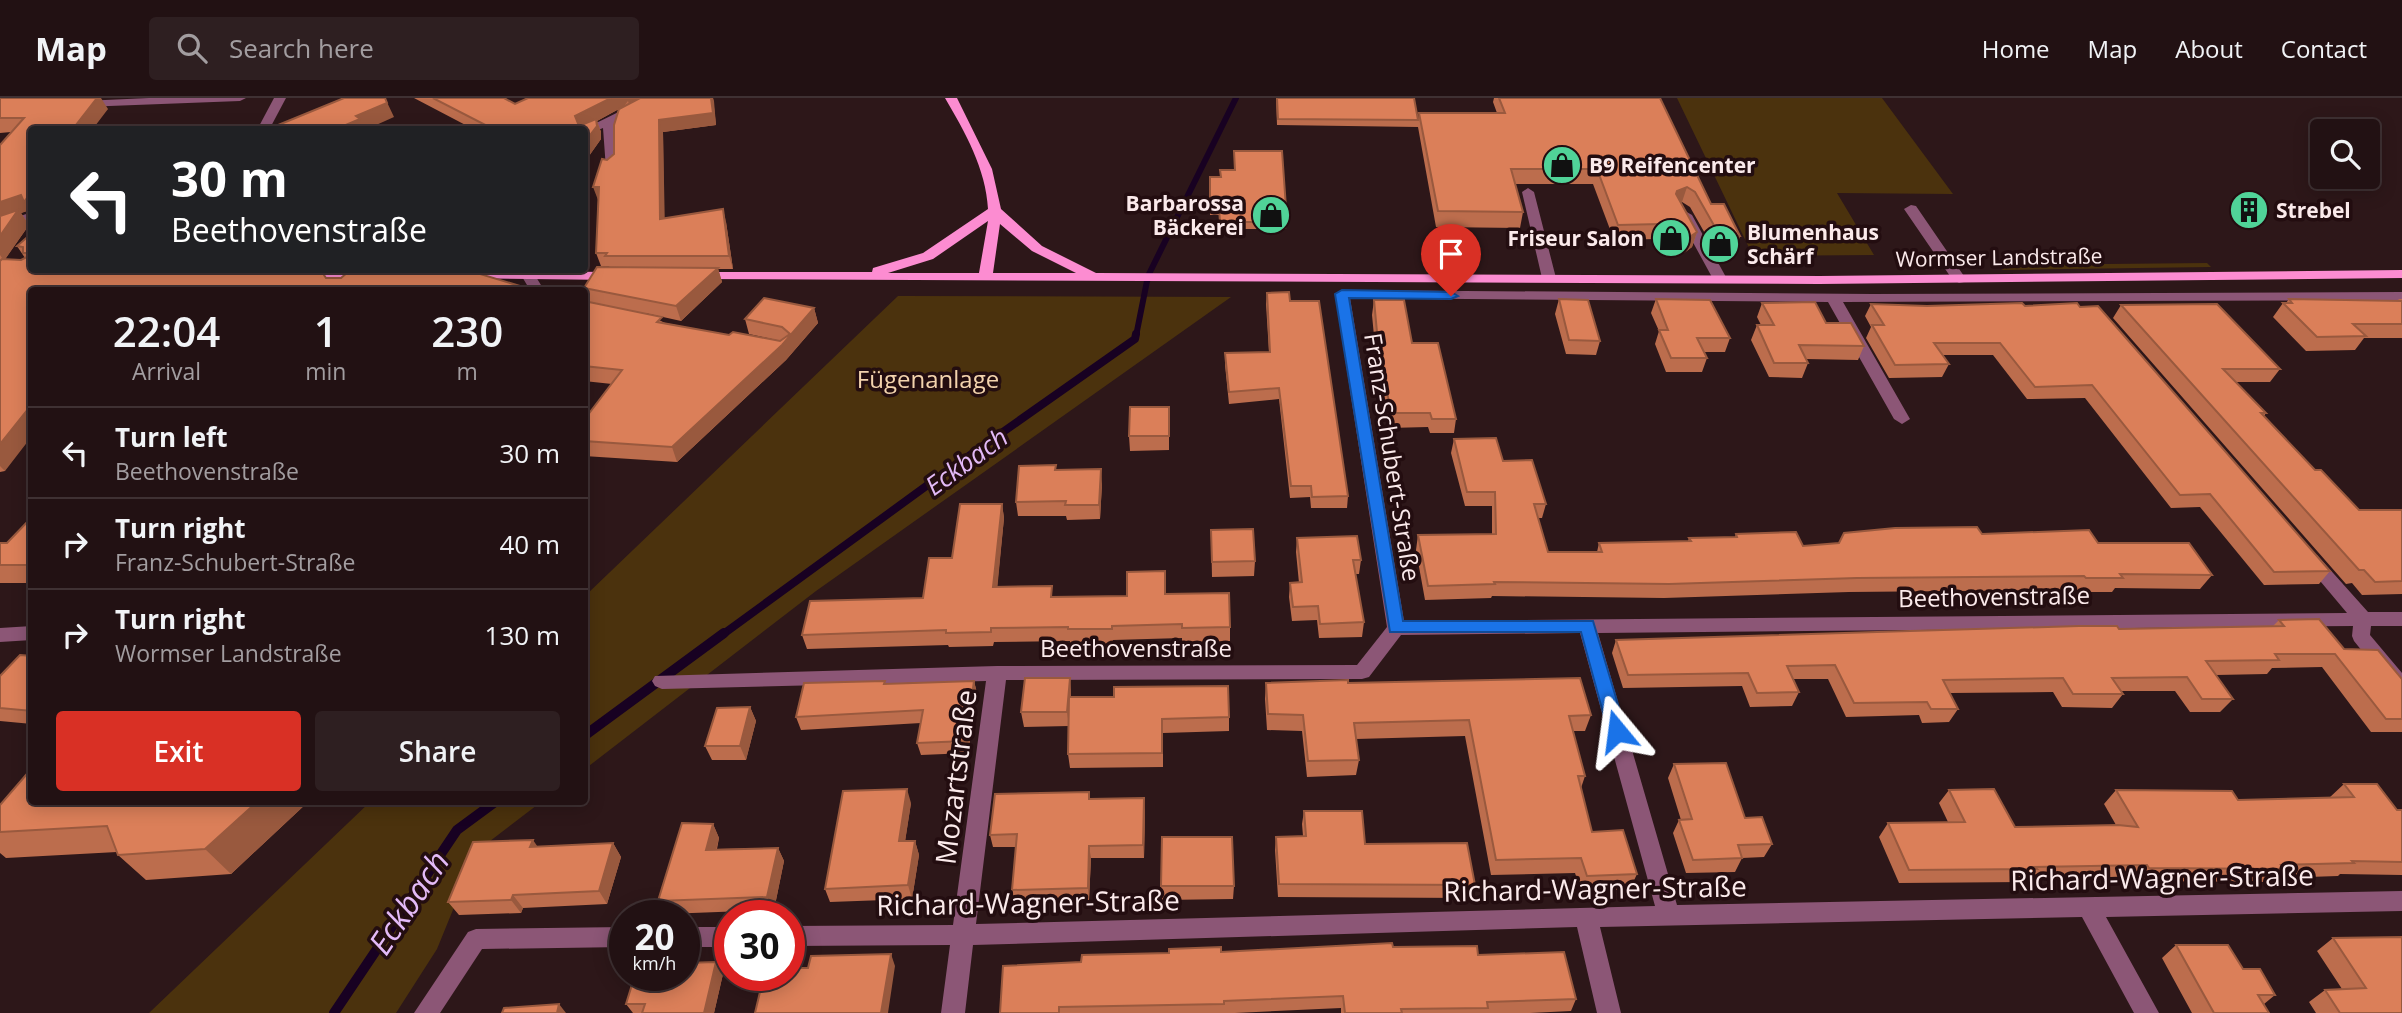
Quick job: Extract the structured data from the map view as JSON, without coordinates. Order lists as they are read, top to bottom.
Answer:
{
  "streets": {
    "main road": ["Wormser Landstraße"],
    "street": [
      "Franz-Schubert-Straße",
      "Beethovenstraße",
      "Mozartstraße",
      "Richard-Wagner-Straße"
    ]
  },
  "crossings": [
    ["Wormser Landstraße", "Franz-Schubert-Straße"],
    ["Franz-Schubert-Straße", "Beethovenstraße"],
    ["Beethovenstraße", "Mozartstraße"],
    ["Mozartstraße", "Richard-Wagner-Straße"]
  ],
  "water": ["Eckbach"],
  "parks": ["Fügenanlage"],
  "places": {
    "shop": [
      "B9 Reifencenter",
      "Barbarossa Bäckerei",
      "Friseur Salon",
      "Blumenhaus Schärf"
    ],
    "building": ["Strebel"]
  },
  "page": {
    "header": "Map",
    "search": "Search here",
    "nav": [
      "Home",
      "Map",
      "About",
      "Contact"
    ],
    "turn": ["30 m", "Beethovenstraße"],
    "eta": [
      "22:04",
      "Arrival",
      "1",
      "min",
      "230",
      "m"
    ],
    "list": [
      {
        "name": "Turn left",
        "note": "Beethovenstraße",
        "value": "30 m"
      },
      {
        "name": "Turn right",
        "note": "Franz-Schubert-Straße",
        "value": "40 m"
      },
      {
        "name": "Turn right",
        "note": "Wormser Landstraße",
        "value": "130 m"
      }
    ],
    "buttons": ["Exit", "Share"],
    "speed": "20 km/h",
    "limit": "30"
  }
}
